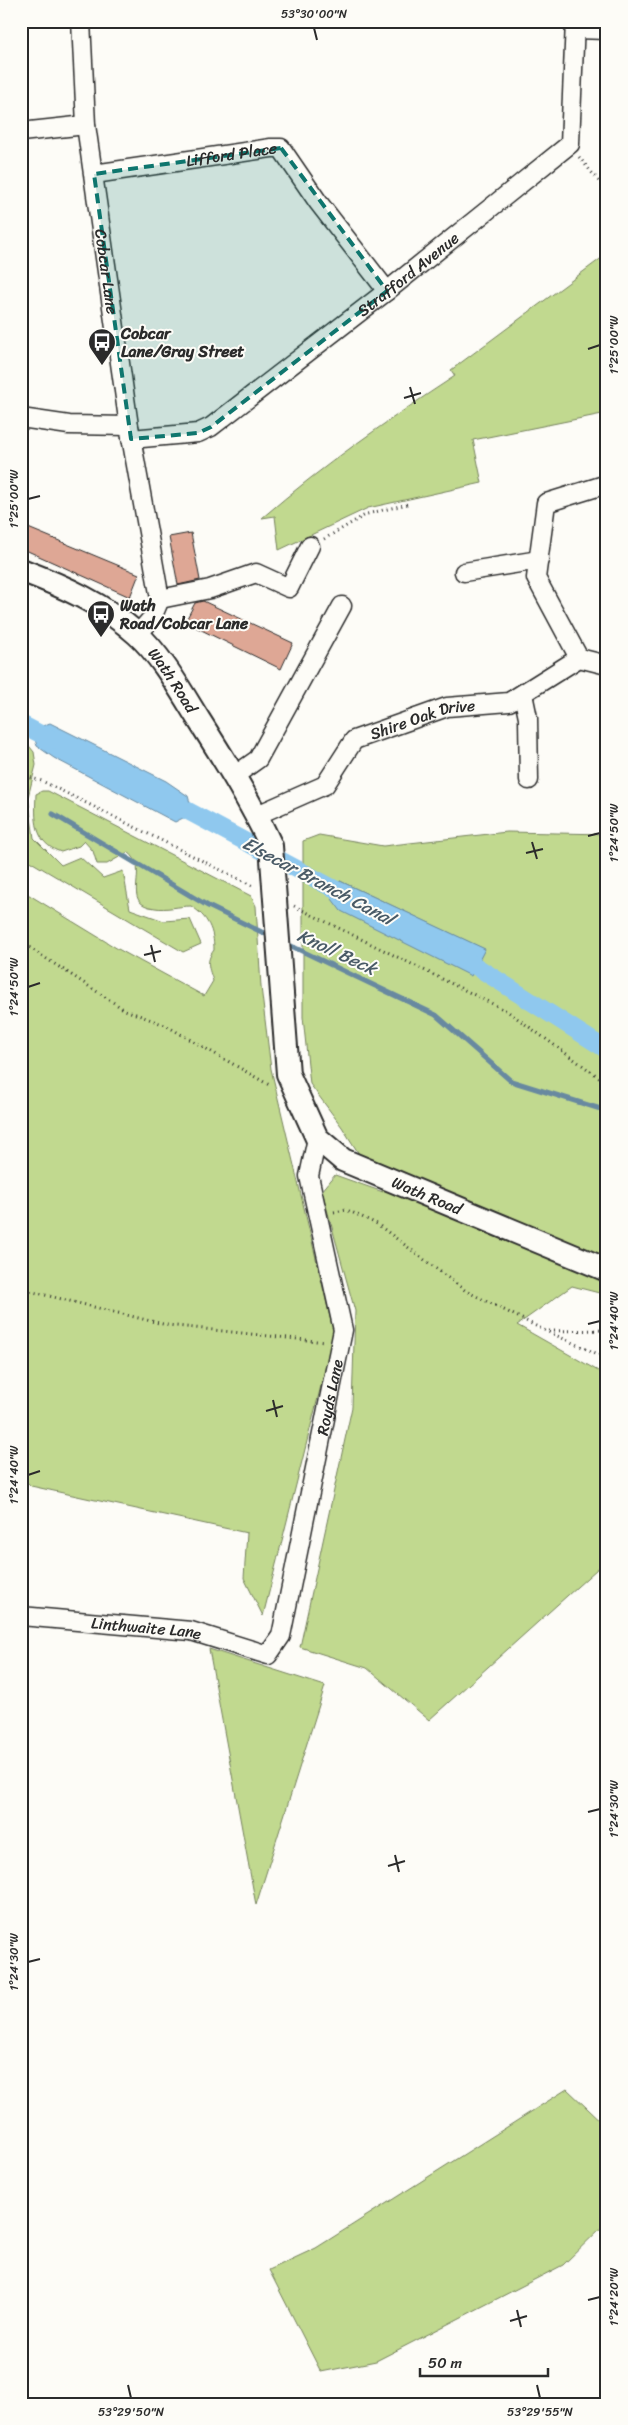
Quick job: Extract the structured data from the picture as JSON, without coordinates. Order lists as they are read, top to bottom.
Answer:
{
  "streets": {
    "main road": ["Wath Road"],
    "street": [
      "Lifford Place",
      "Cobcar Lane",
      "Strafford Avenue",
      "Shire Oak Drive",
      "Royds Lane",
      "Linthwaite Lane"
    ]
  },
  "crossings": [
    ["Lifford Place", "Cobcar Lane"],
    ["Lifford Place", "Strafford Avenue"],
    ["Cobcar Lane", "Strafford Avenue"],
    ["Wath Road", "Shire Oak Drive"],
    ["Wath Road", "Royds Lane"],
    ["Royds Lane", "Linthwaite Lane"]
  ],
  "water": ["Elsecar Branch Canal", "Knoll Beck"],
  "places": {
    "bus stop": ["Cobcar Lane/Gray Street", "Wath Road/Cobcar Lane"]
  },
  "scale_bar": "50 m",
  "coordinates": [
    "53°30'00\"N",
    "1°25'00\"W",
    "1°24'50\"W",
    "1°24'40\"W",
    "1°24'30\"W",
    "1°24'20\"W",
    "53°29'50\"N",
    "53°29'55\"N"
  ]
}
